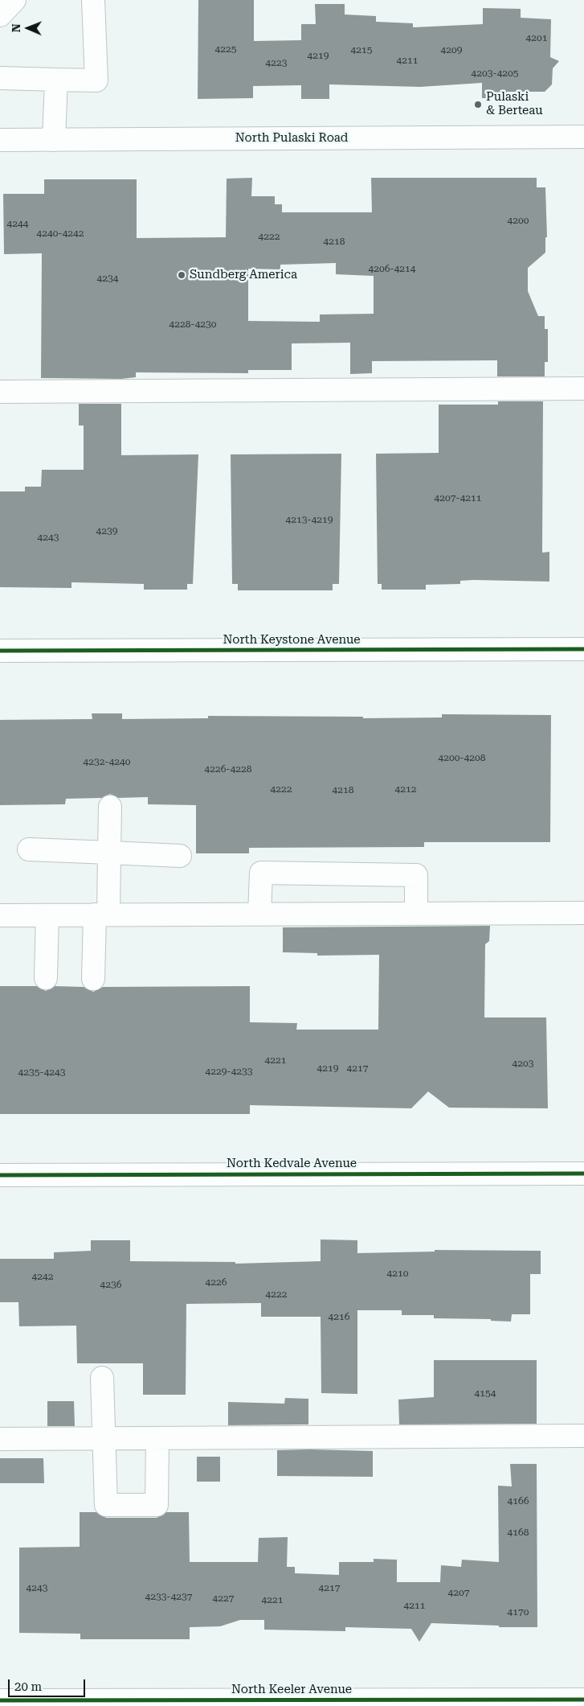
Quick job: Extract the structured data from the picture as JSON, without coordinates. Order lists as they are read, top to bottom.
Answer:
{
  "streets": {
    "street": [
      "North Pulaski Road",
      "North Keystone Avenue",
      "North Kedvale Avenue",
      "North Keeler Avenue"
    ]
  },
  "places": ["Pulaski & Berteau", "Sundberg America"],
  "house_numbers": [
    "4201",
    "4225",
    "4215",
    "4209",
    "4219",
    "4211",
    "4223",
    "4203-4205",
    "4200",
    "4244",
    "4240-4242",
    "4222",
    "4218",
    "4206-4214",
    "4234",
    "4228-4230",
    "4207-4211",
    "4213-4219",
    "4239",
    "4243",
    "4200-4208",
    "4232-4240",
    "4226-4228",
    "4222",
    "4212",
    "4218",
    "4221",
    "4203",
    "4219",
    "4217",
    "4229-4233",
    "4235-4243",
    "4210",
    "4242",
    "4226",
    "4236",
    "4222",
    "4216",
    "4154",
    "4166",
    "4168",
    "4243",
    "4217",
    "4207",
    "4233-4237",
    "4227",
    "4221",
    "4211",
    "4170"
  ],
  "scale_bar": "20 m",
  "north": "left"
}
